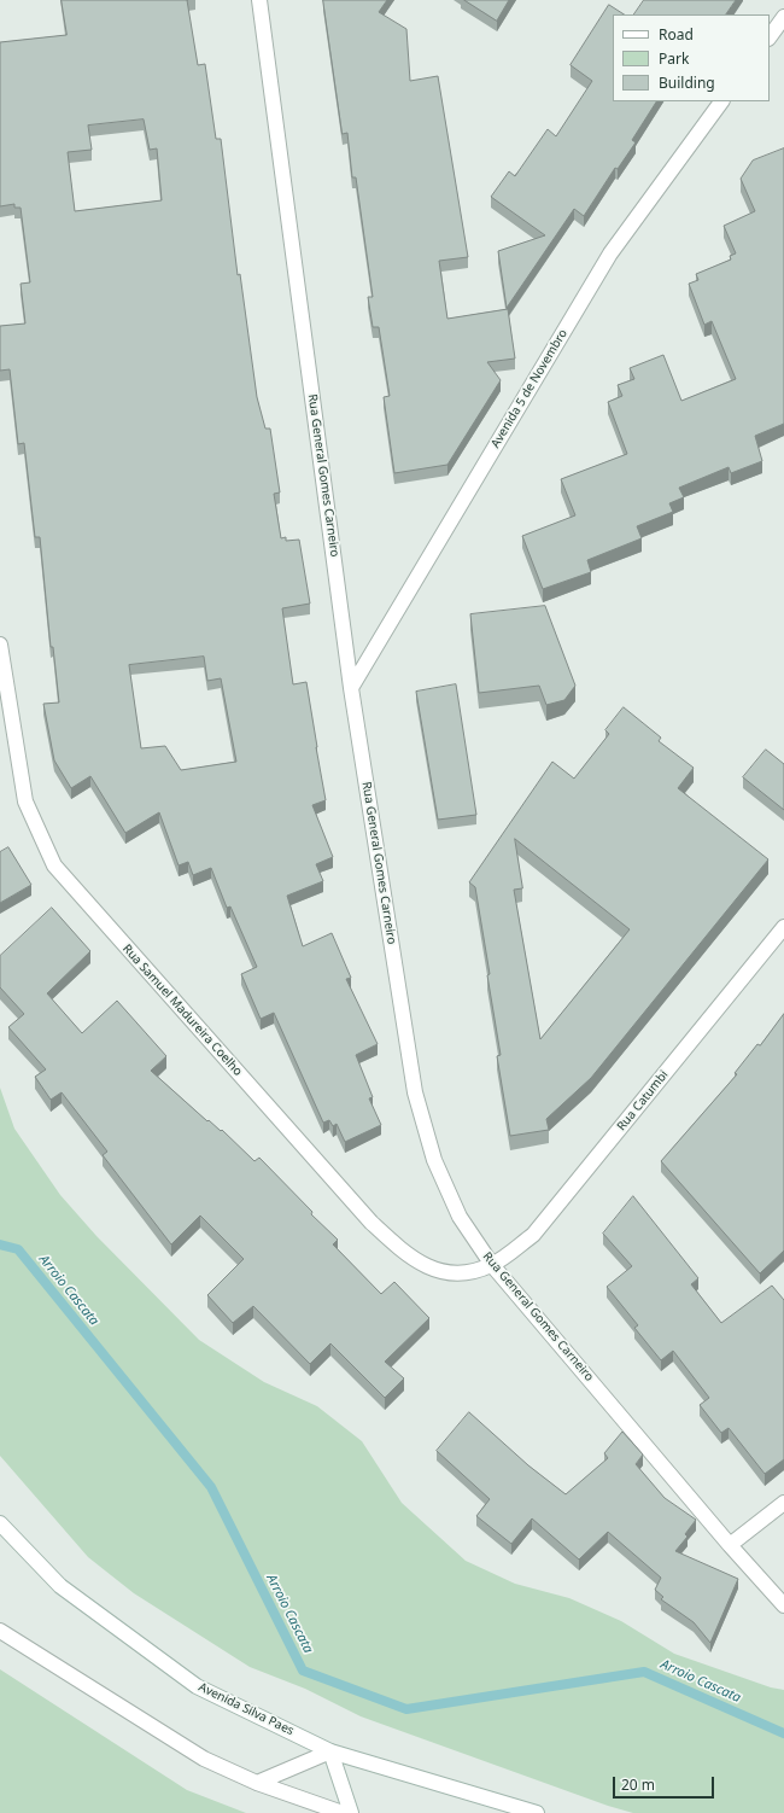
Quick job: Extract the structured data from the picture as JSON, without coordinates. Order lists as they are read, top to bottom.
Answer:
{
  "streets": {
    "street": [
      "Avenida 5 de Novembro",
      "Rua General Gomes Carneiro",
      "Rua Samuel Madureira Coelho",
      "Rua Catumbi",
      "Avenida Silva Paes"
    ]
  },
  "crossings": [
    ["Avenida 5 de Novembro", "Rua General Gomes Carneiro"],
    ["Rua General Gomes Carneiro", "Rua Samuel Madureira Coelho"],
    ["Rua General Gomes Carneiro", "Rua Catumbi"],
    ["Rua Samuel Madureira Coelho", "Rua Catumbi"]
  ],
  "water": ["Arroio Cascata"],
  "legend": ["Road", "Park", "Building"],
  "scale_bar": "20 m"
}
